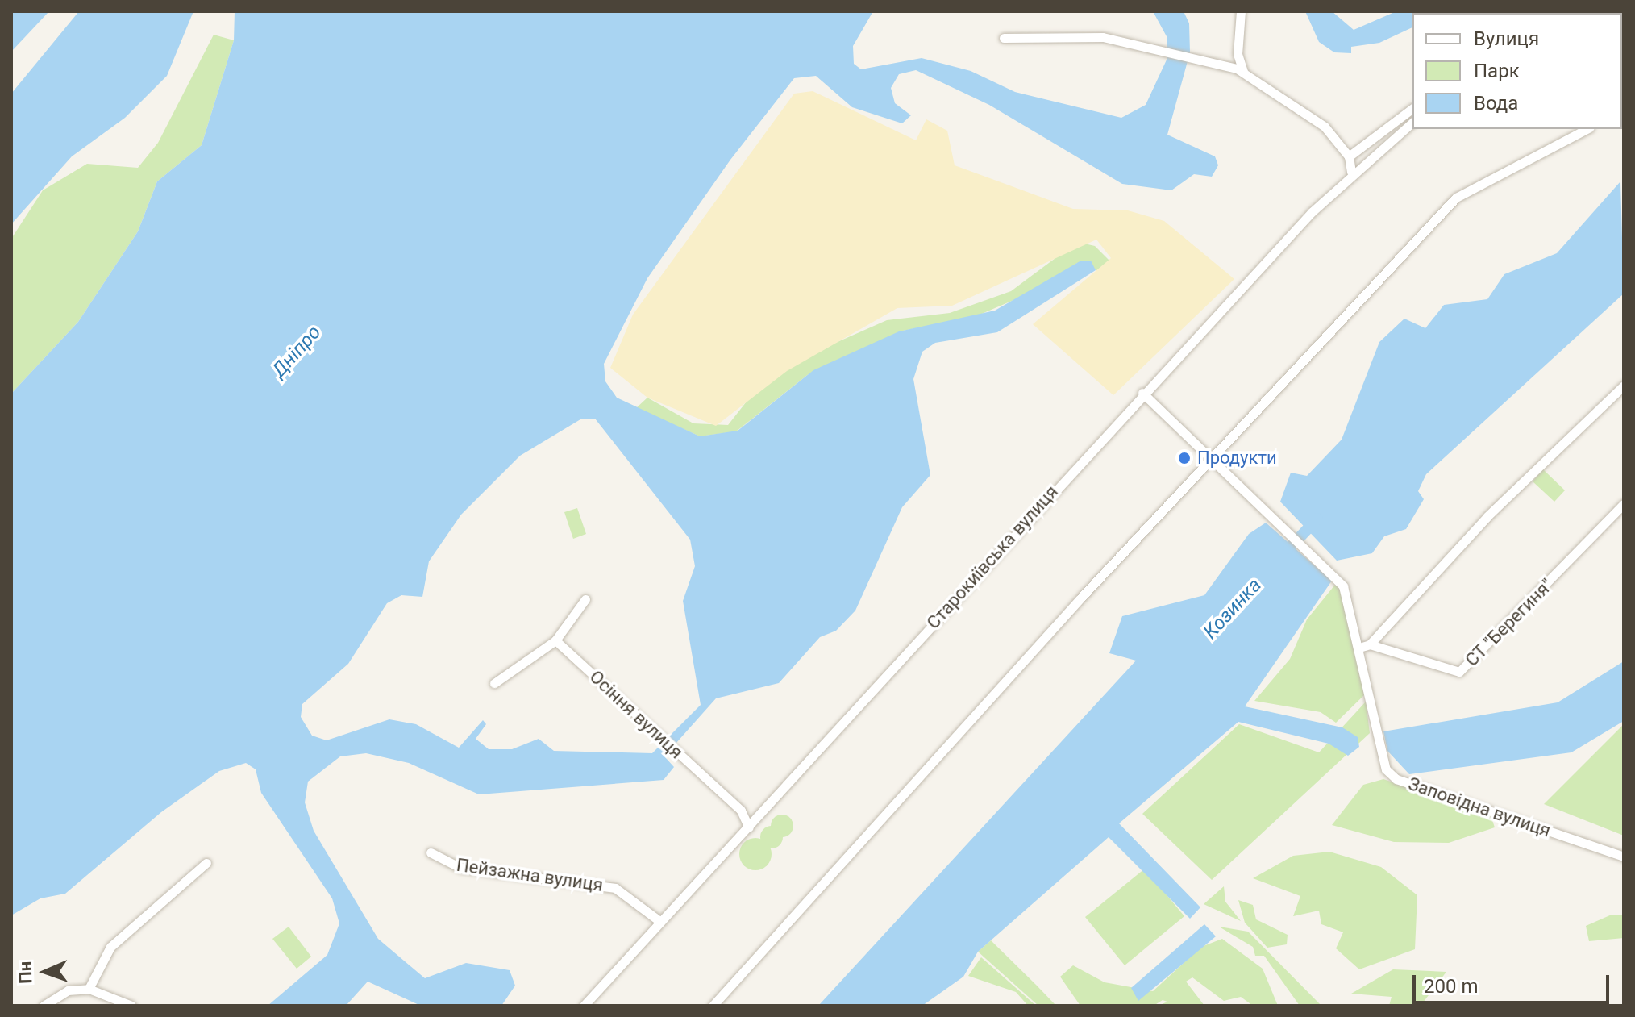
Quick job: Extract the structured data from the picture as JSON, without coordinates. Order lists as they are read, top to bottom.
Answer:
{
  "streets": {
    "street": [
      "Старокиївська вулиця",
      "СТ \"Берегиня\"",
      "Осіння вулиця",
      "Заповідна вулиця",
      "Пейзажна вулиця"
    ]
  },
  "crossings": [
    ["Старокиївська вулиця", "Осіння вулиця"],
    ["Старокиївська вулиця", "Заповідна вулиця"],
    ["Старокиївська вулиця", "Пейзажна вулиця"]
  ],
  "water": ["Дніпро", "Козинка"],
  "places": ["Продукти"],
  "legend": ["Вулиця", "Парк", "Вода"],
  "scale_bar": "200 m",
  "north": "left"
}
